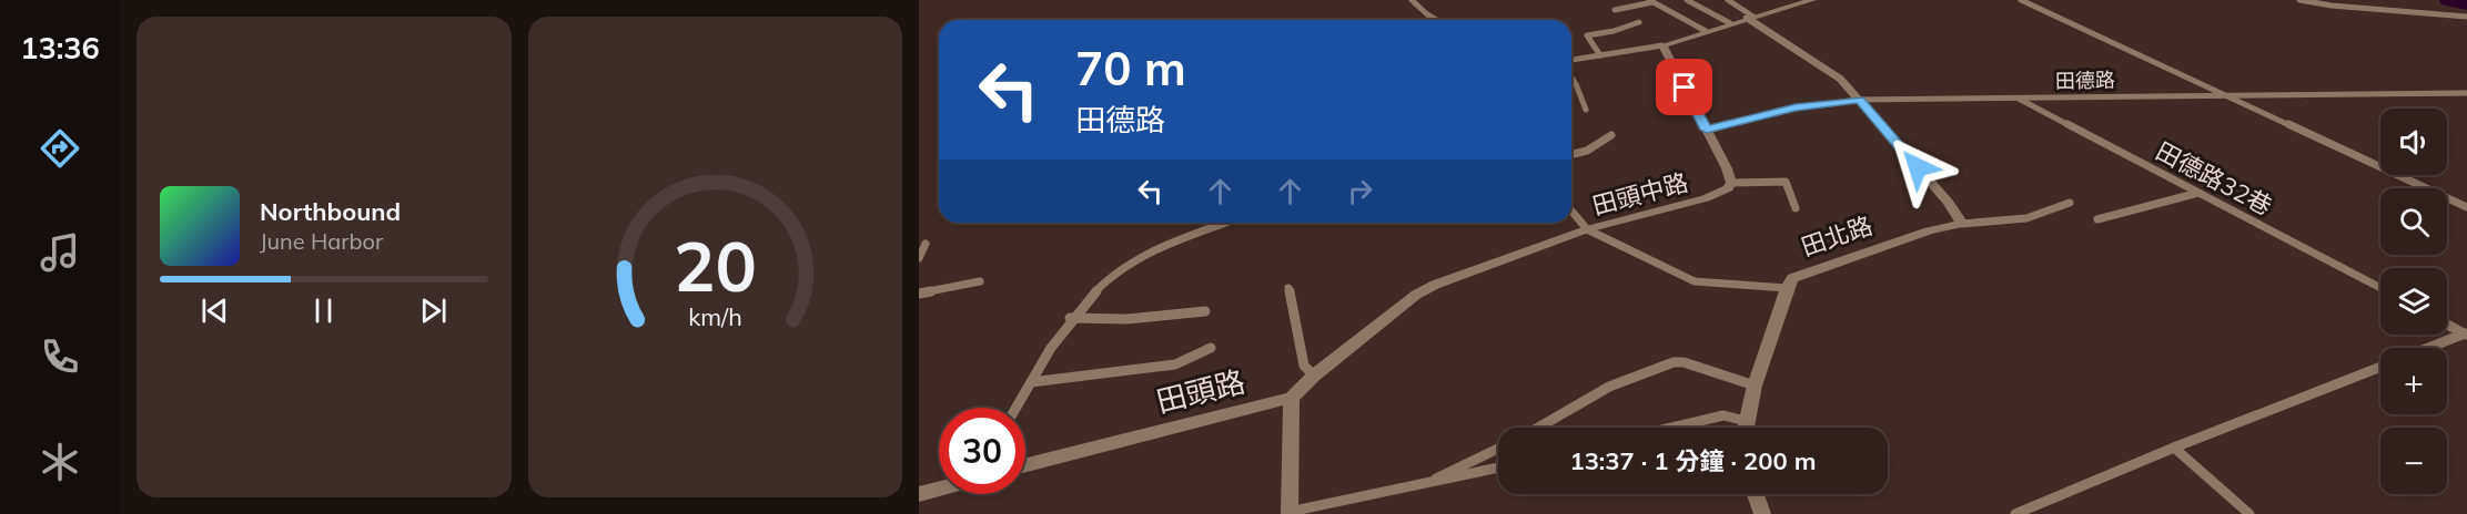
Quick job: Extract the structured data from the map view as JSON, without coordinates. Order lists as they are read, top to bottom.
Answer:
{
  "streets": {
    "street": ["田頭中路", "田北路", "田頭路"],
    "lane": ["田德路", "田德路32巷"]
  },
  "crossings": [
    ["田德路", "田德路32巷"],
    ["田頭中路", "田頭路"]
  ],
  "page": {
    "tabs": "13:36",
    "turn": ["70 m", "田德路"],
    "map_buttons": ["+", "−"],
    "song": ["Northbound", "June Harbor"],
    "limit": "30",
    "trip": "13:37 · 1 分鐘 · 200 m",
    "gauge": ["20", "km/h"]
  }
}
